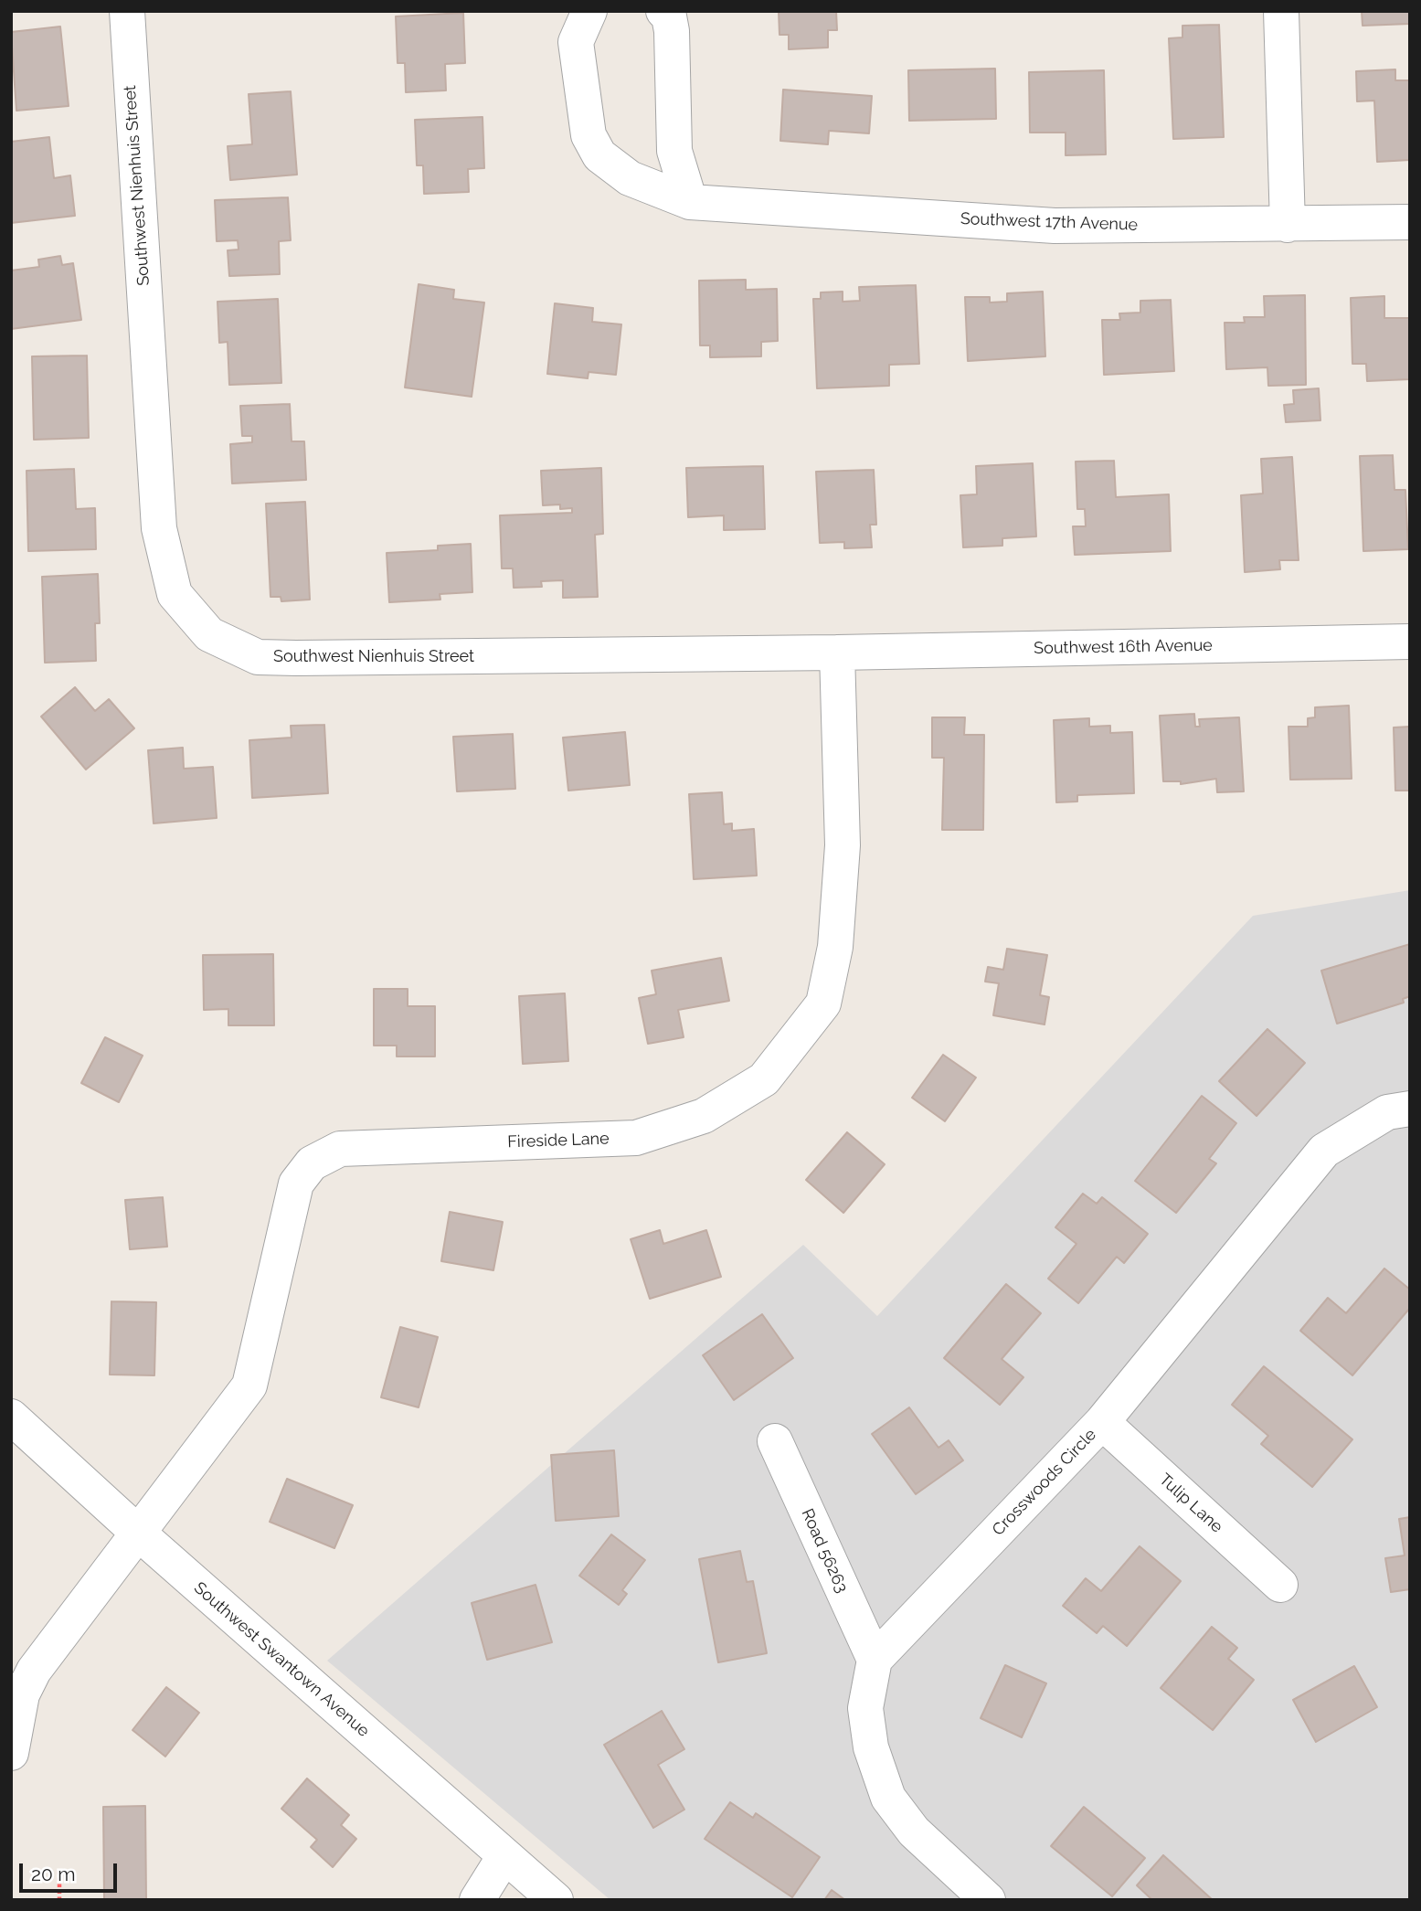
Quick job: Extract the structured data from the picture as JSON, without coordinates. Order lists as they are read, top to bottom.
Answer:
{
  "streets": {
    "street": [
      "Southwest Nienhuis Street",
      "Southwest 17th Avenue",
      "Southwest 16th Avenue",
      "Fireside Lane",
      "Crosswoods Circle",
      "Tulip Lane",
      "Road 56263",
      "Southwest Swantown Avenue"
    ]
  },
  "crossings": [
    ["Southwest Nienhuis Street", "Southwest 16th Avenue"],
    ["Southwest Nienhuis Street", "Fireside Lane"],
    ["Southwest 16th Avenue", "Fireside Lane"],
    ["Fireside Lane", "Southwest Swantown Avenue"],
    ["Crosswoods Circle", "Tulip Lane"],
    ["Crosswoods Circle", "Road 56263"]
  ],
  "scale_bar": "20 m"
}
